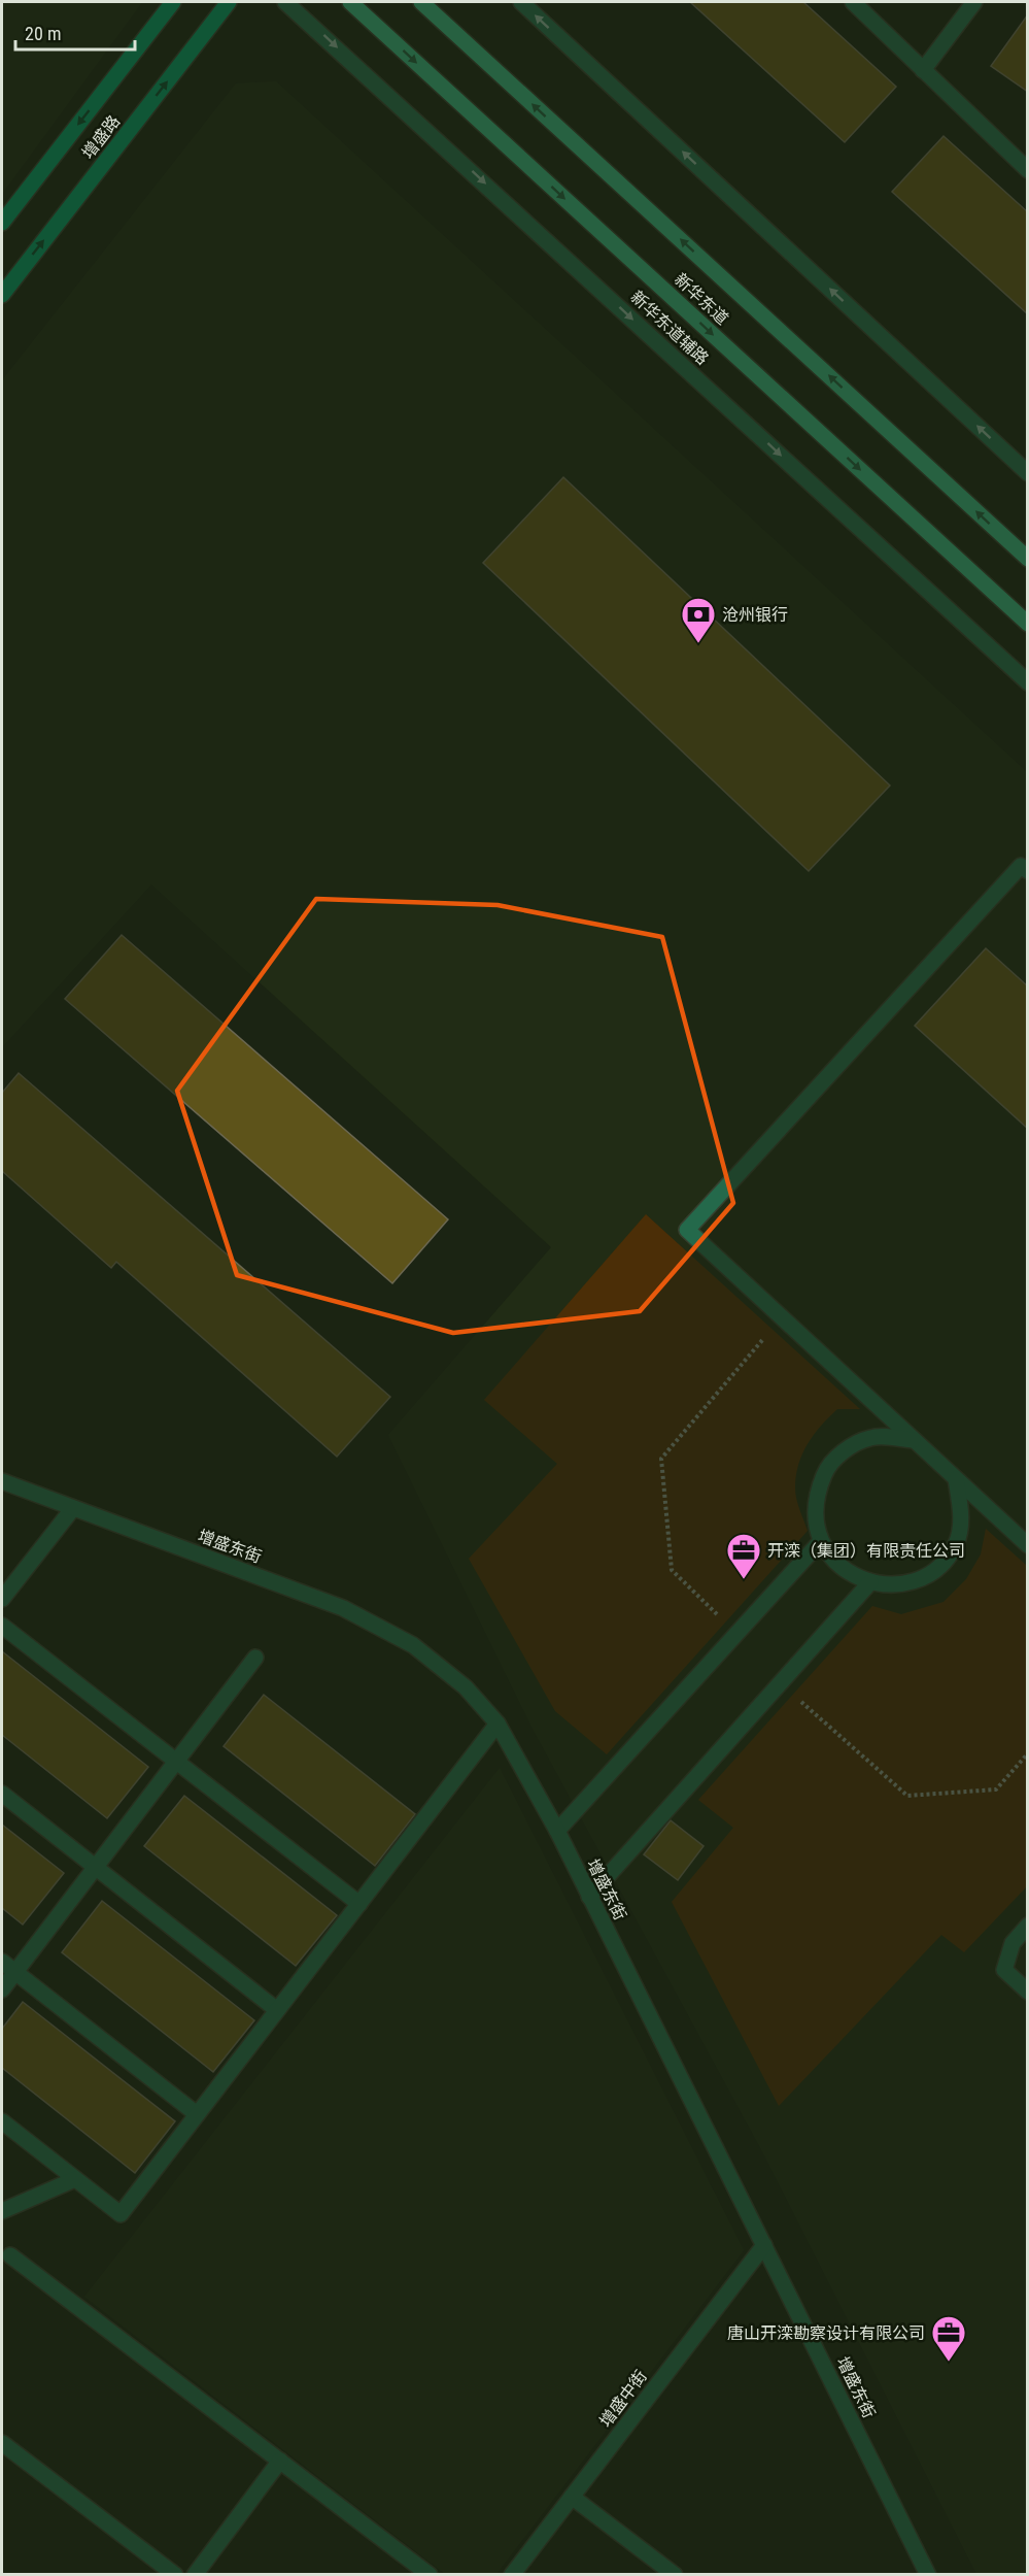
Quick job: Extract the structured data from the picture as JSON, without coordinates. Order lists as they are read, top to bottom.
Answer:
{
  "streets": {
    "main road": ["增盛路", "新华东道"],
    "street": ["新华东道辅路", "增盛东街", "增盛中街"]
  },
  "crossings": [
    ["增盛东街", "增盛中街"]
  ],
  "one_way": ["新华东道辅路"],
  "places": {
    "bank": ["沧州银行"],
    "office": ["开滦（集团）有限责任公司", "唐山开滦勘察设计有限公司"]
  },
  "scale_bar": "20 m"
}
